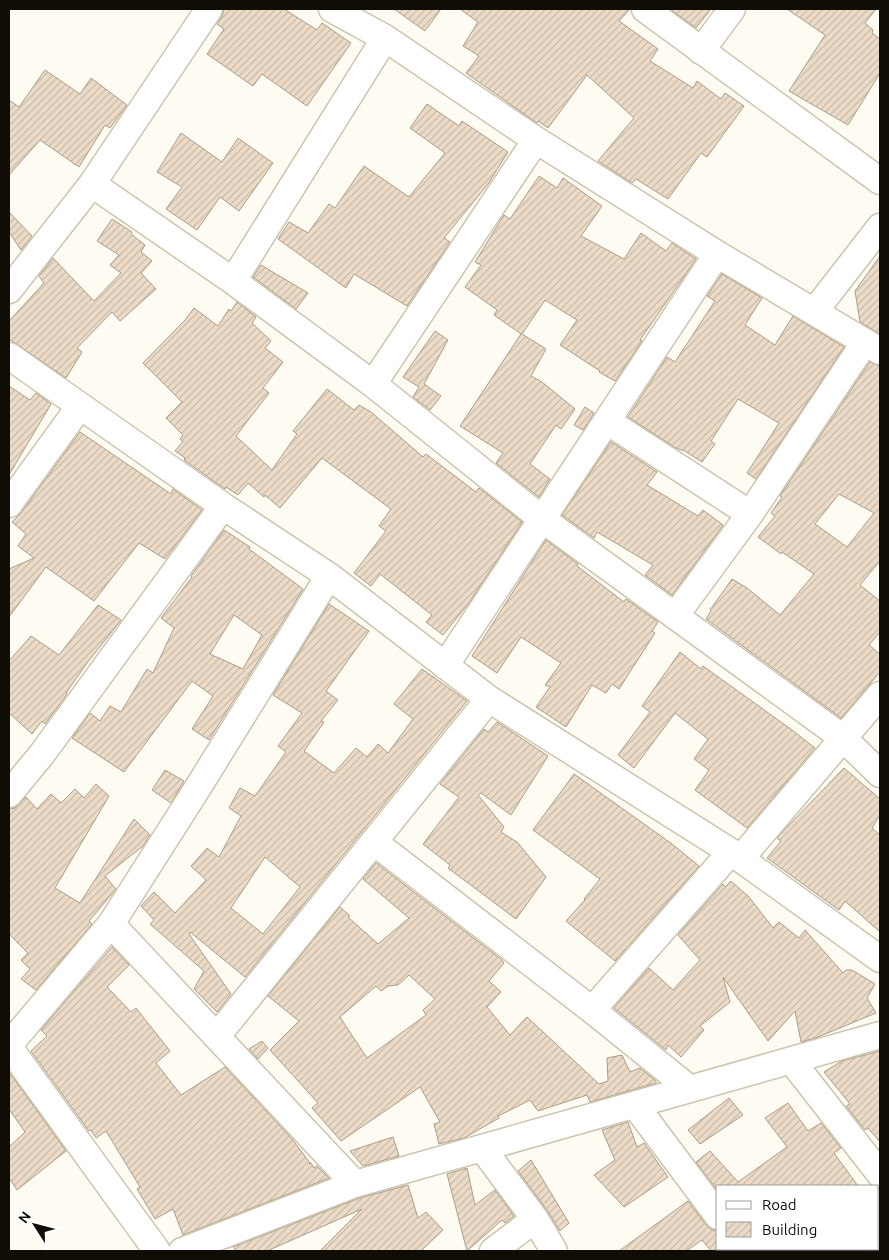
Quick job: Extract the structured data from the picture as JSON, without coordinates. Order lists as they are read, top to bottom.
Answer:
{
  "legend": ["Road", "Building"],
  "north": "top left"
}
